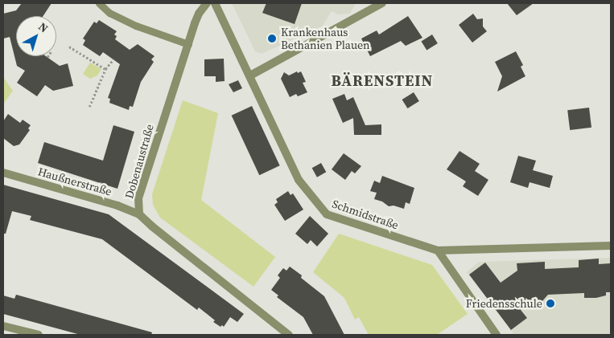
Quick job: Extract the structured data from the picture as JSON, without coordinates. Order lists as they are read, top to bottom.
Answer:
{
  "streets": {
    "street": ["Dobenaustraße", "Haußnerstraße", "Schmidstraße"]
  },
  "crossings": [
    ["Dobenaustraße", "Haußnerstraße"]
  ],
  "districts": ["BÄRENSTEIN"],
  "places": ["Krankenhaus Bethanien Plauen", "Friedensschule"],
  "north": "top right"
}
